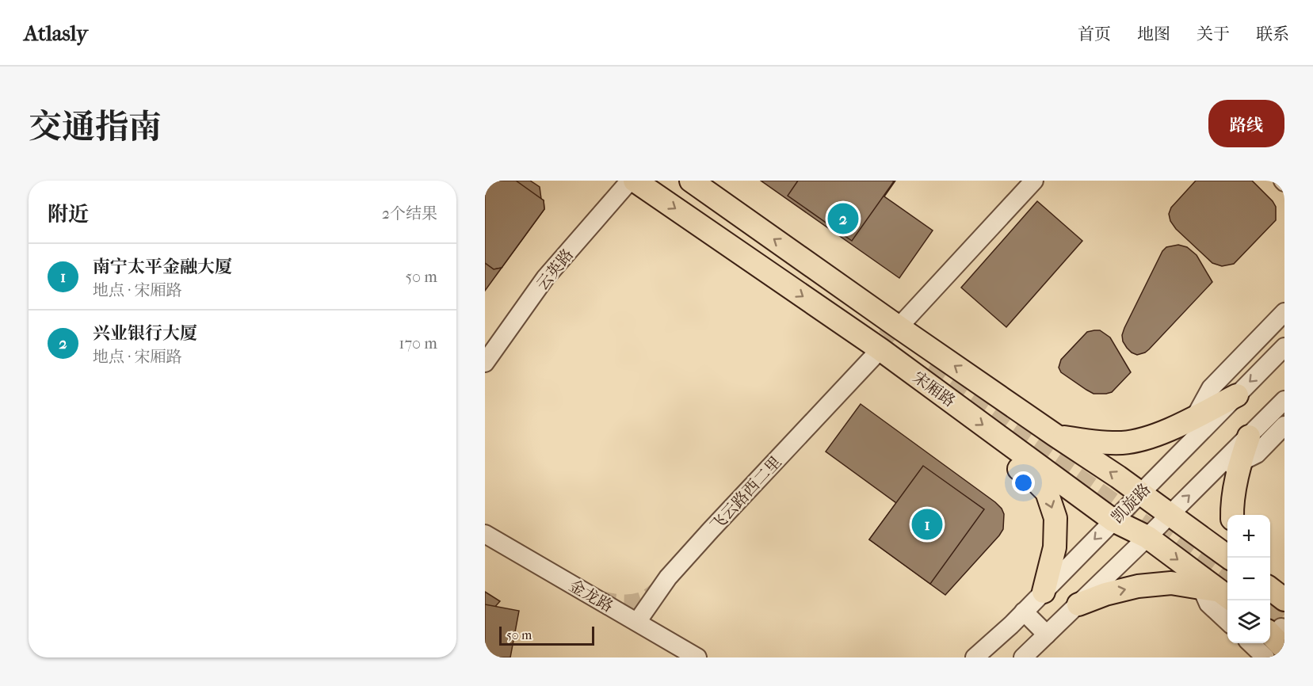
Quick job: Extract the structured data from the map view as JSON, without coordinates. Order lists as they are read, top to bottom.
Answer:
{
  "streets": {
    "main road": ["宋厢路"],
    "street": [
      "云英路",
      "飞云路西二里",
      "凯旋路",
      "金龙路"
    ]
  },
  "crossings": [
    ["宋厢路", "飞云路西二里"],
    ["宋厢路", "凯旋路"],
    ["飞云路西二里", "金龙路"]
  ],
  "scale_bar": "50 m",
  "page": {
    "header": "Atlasly",
    "nav": [
      "首页",
      "地图",
      "关于",
      "联系"
    ],
    "title": "交通指南",
    "buttons": "路线",
    "heading": ["附近", "2个结果"],
    "pins": ["2", "1"],
    "list": [
      {
        "mark": "1",
        "name": "南宁太平金融大厦",
        "note": "地点 · 宋厢路",
        "value": "50 m"
      },
      {
        "mark": "2",
        "name": "兴业银行大厦",
        "note": "地点 · 宋厢路",
        "value": "170 m"
      }
    ],
    "map_buttons": ["+", "−"],
    "scale": "50 m"
  }
}
